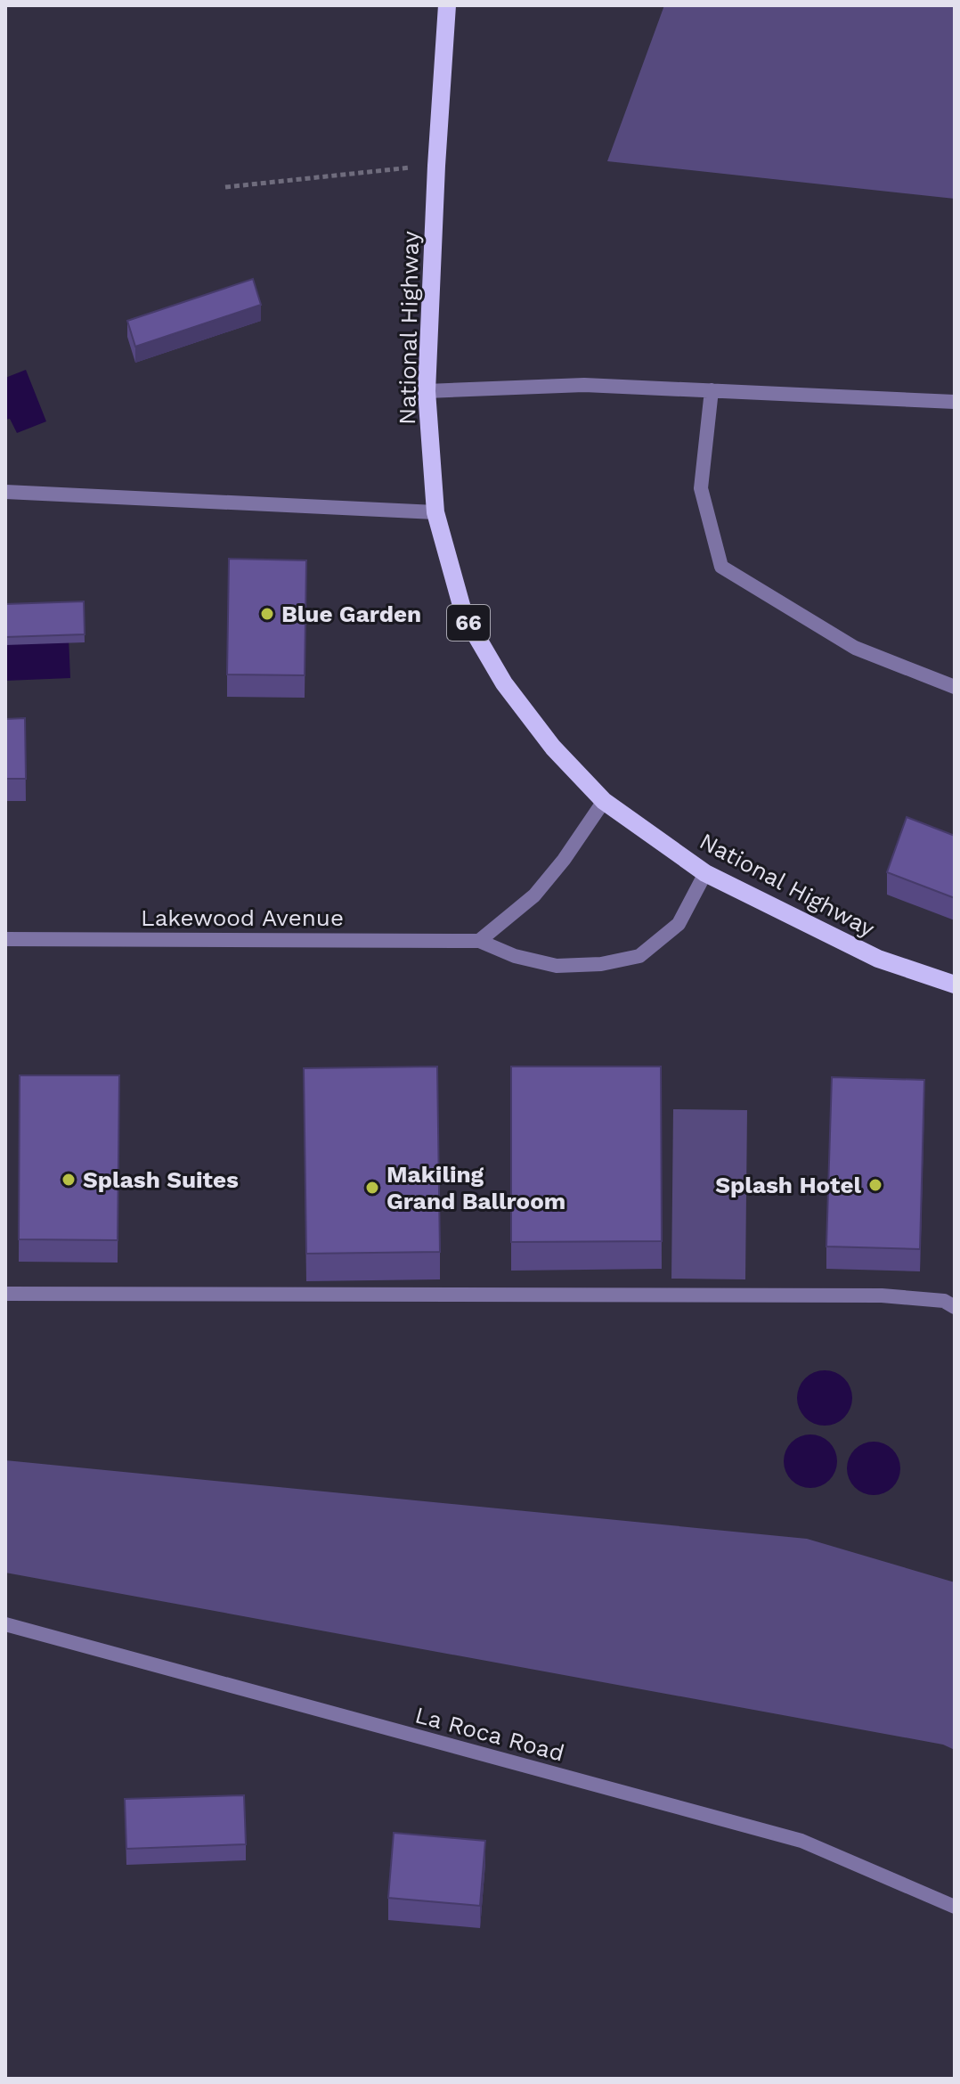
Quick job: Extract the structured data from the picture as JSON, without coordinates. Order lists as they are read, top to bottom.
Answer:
{
  "streets": {
    "main road": ["National Highway", "66"],
    "street": ["Lakewood Avenue", "La Roca Road"]
  },
  "crossings": [
    ["National Highway", "Lakewood Avenue"]
  ],
  "places": [
    "Blue Garden",
    "Splash Suites",
    "Splash Hotel",
    "Makiling Grand Ballroom"
  ]
}
